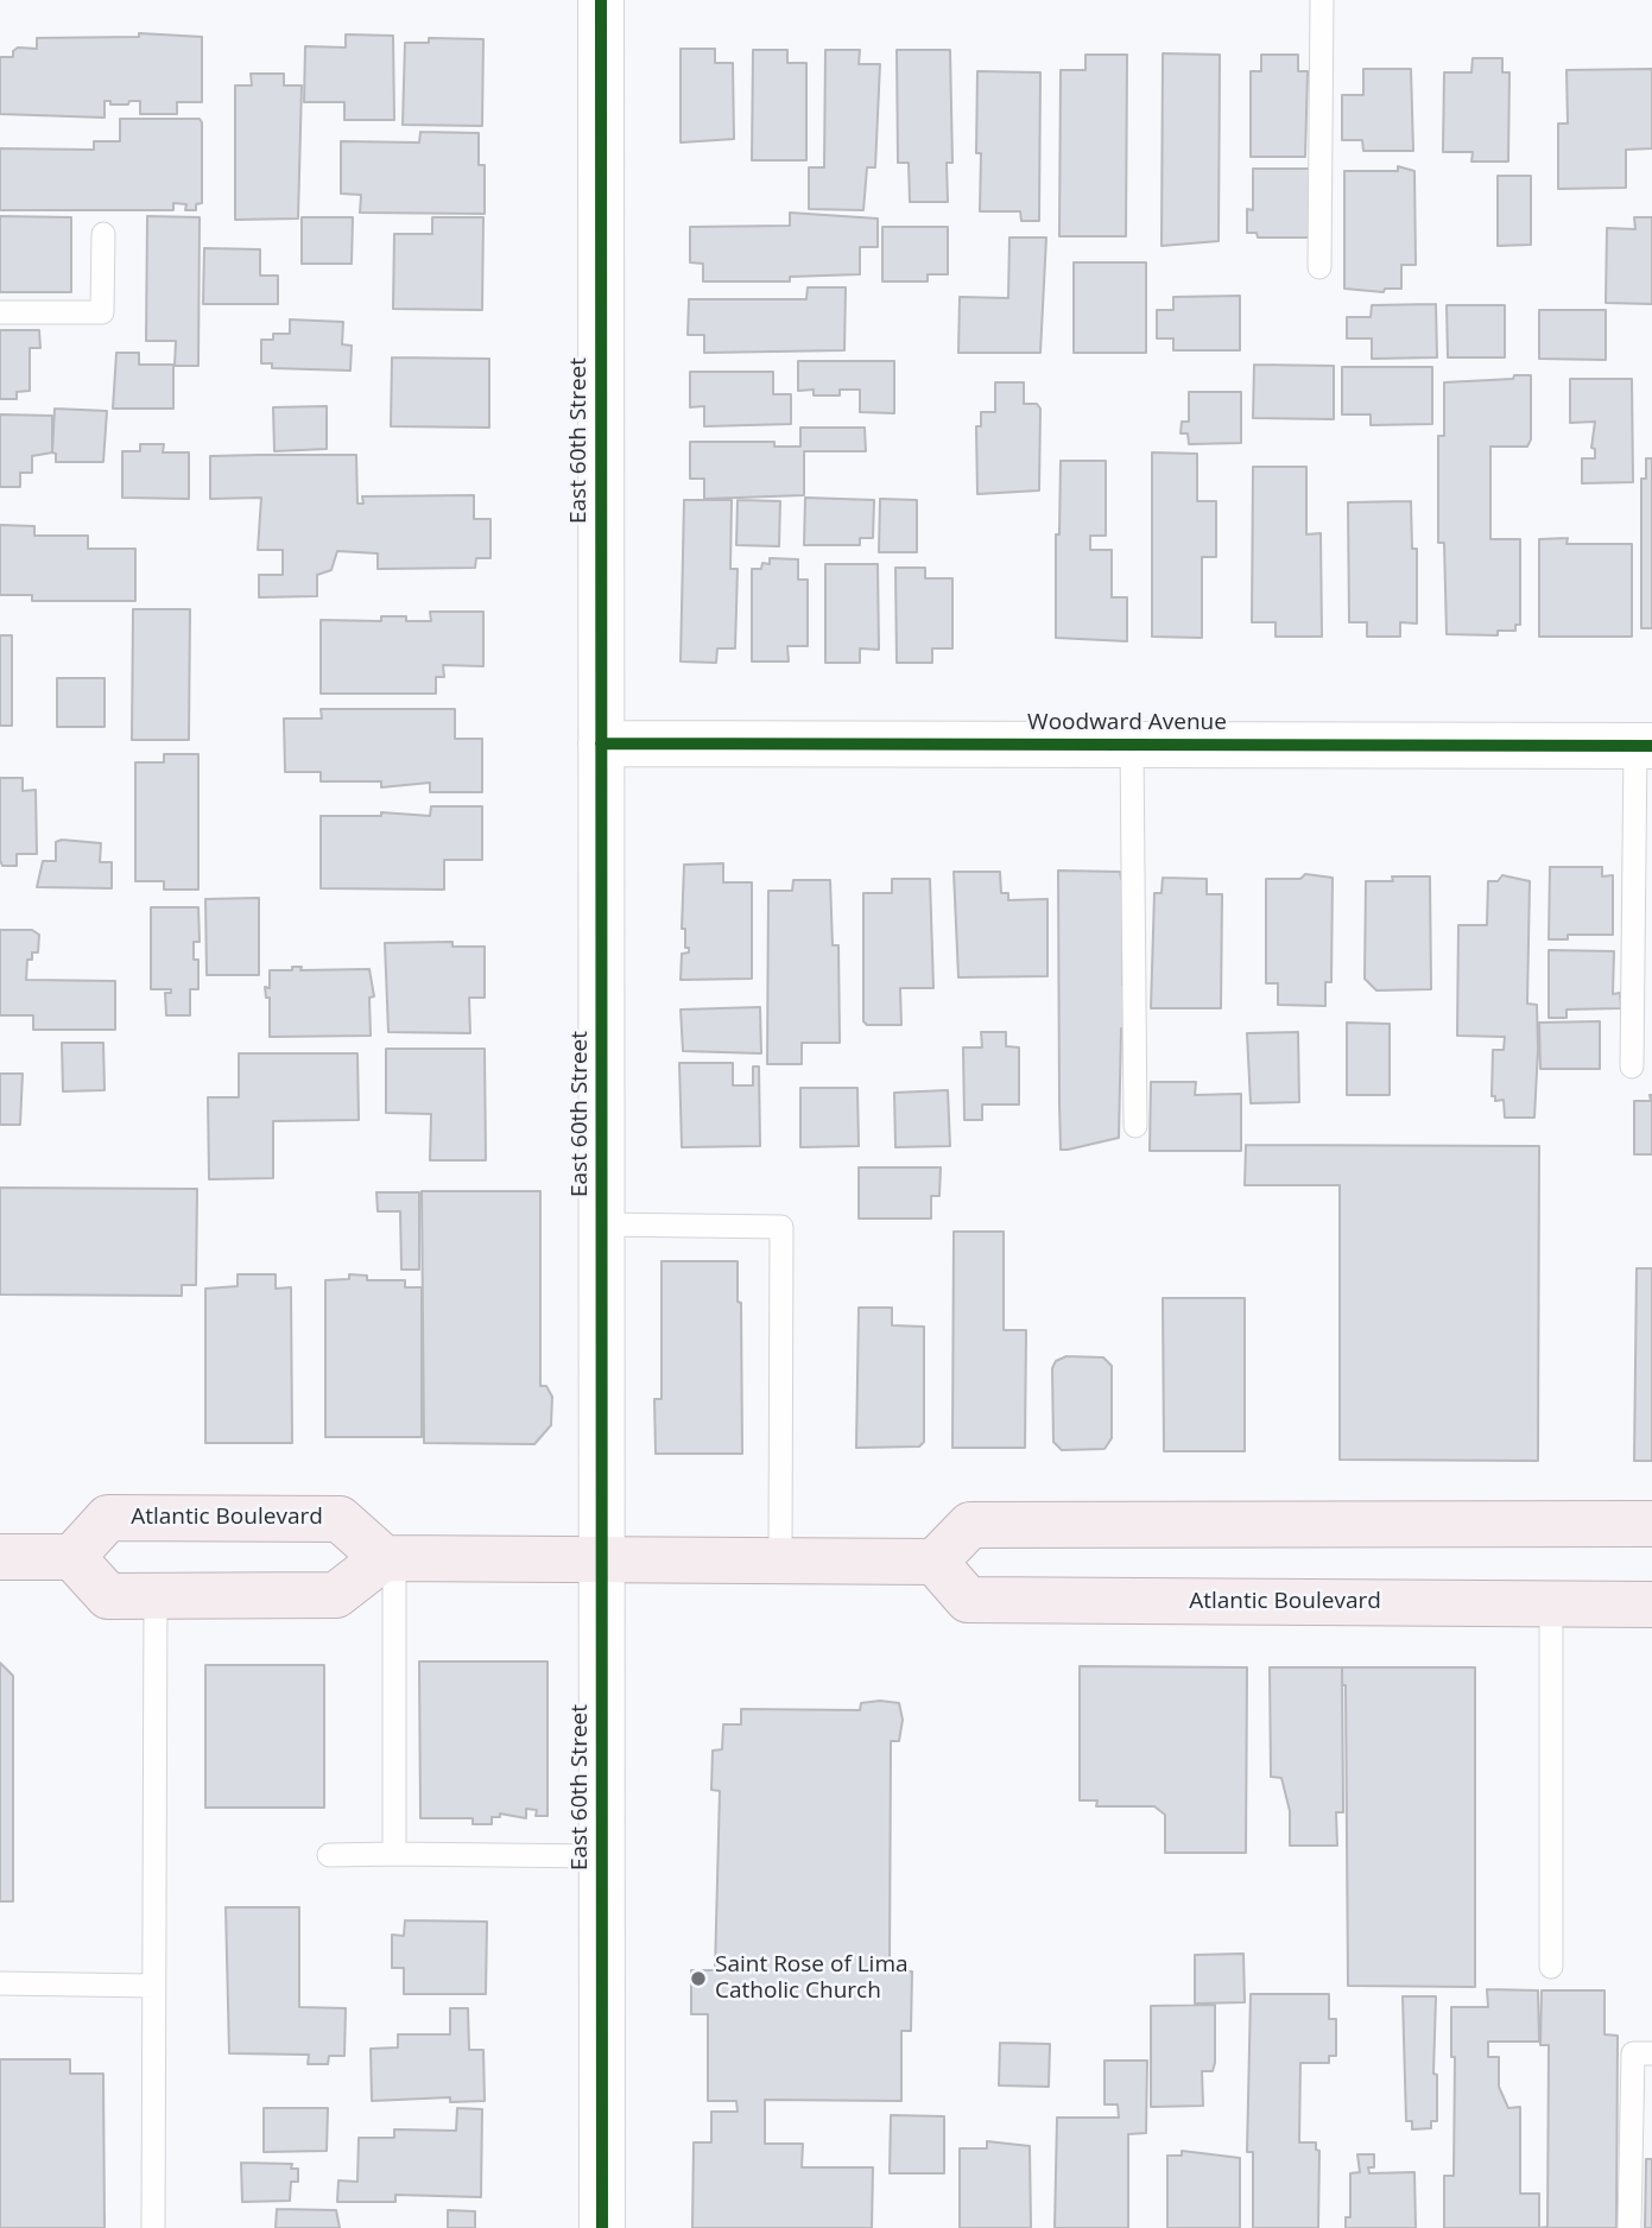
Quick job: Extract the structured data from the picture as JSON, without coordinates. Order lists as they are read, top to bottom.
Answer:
{
  "streets": {
    "main road": ["Atlantic Boulevard"],
    "street": ["East 60th Street", "Woodward Avenue"]
  },
  "crossings": [
    ["East 60th Street", "Woodward Avenue"]
  ],
  "places": ["Saint Rose of Lima Catholic Church"]
}
